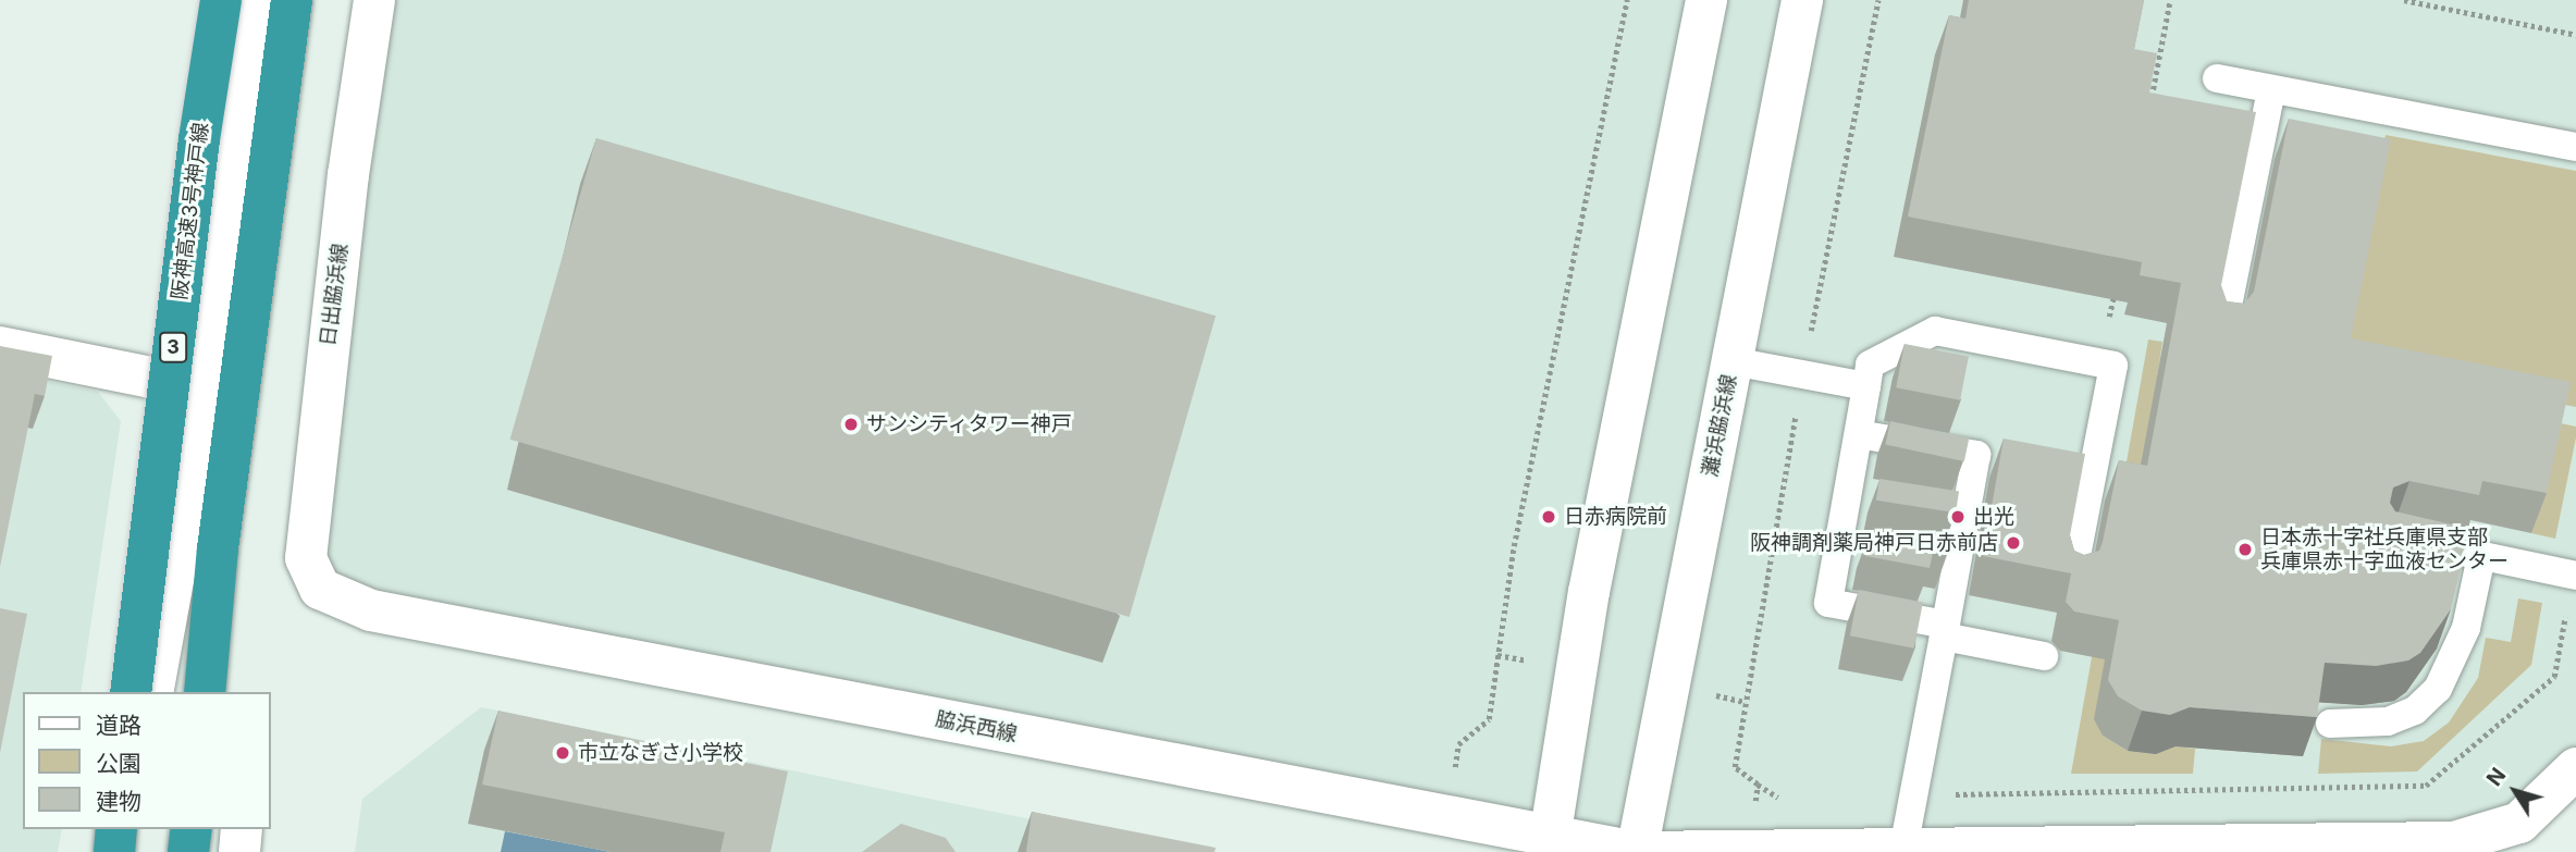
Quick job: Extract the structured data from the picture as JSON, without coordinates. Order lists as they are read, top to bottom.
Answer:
{
  "streets": {
    "highway": ["阪神高速3号神戸線", "3"],
    "street": ["日出脇浜線", "灘浜脇浜線", "脇浜西線"]
  },
  "crossings": [
    ["日出脇浜線", "脇浜西線"],
    ["灘浜脇浜線", "脇浜西線"]
  ],
  "places": [
    "サンシティタワー神戸",
    "日赤病院前",
    "出光",
    "阪神調剤薬局神戸日赤前店",
    "日本赤十字社兵庫県支部 兵庫県赤十字血液センター",
    "市立なぎさ小学校"
  ],
  "legend": ["道路", "公園", "建物"],
  "north": "top left"
}
